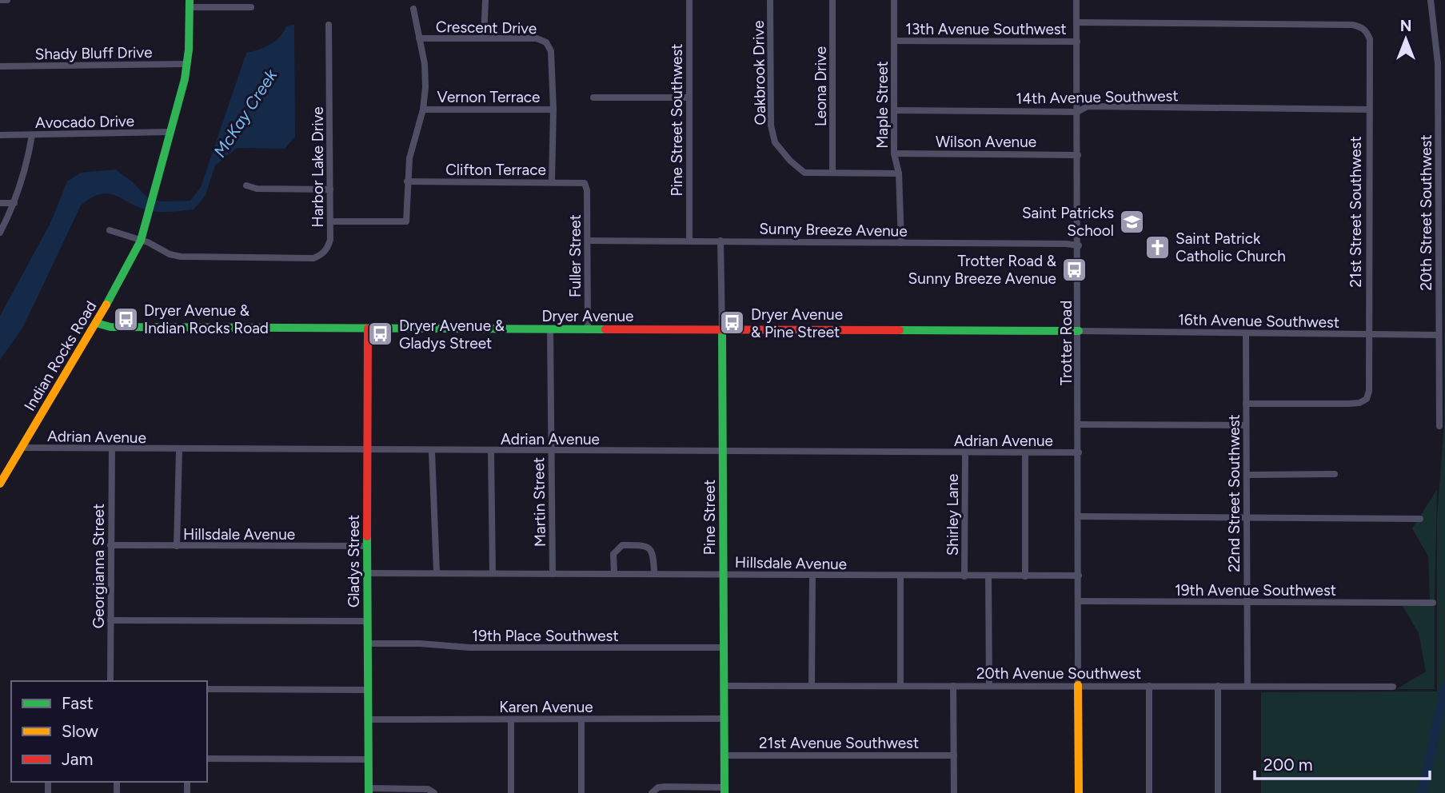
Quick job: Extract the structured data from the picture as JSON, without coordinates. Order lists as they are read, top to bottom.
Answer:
{
  "streets": {
    "street": [
      "Crescent Drive",
      "13th Avenue Southwest",
      "Shady Bluff Drive",
      "Oakbrook Drive",
      "Leona Drive",
      "Vernon Terrace",
      "14th Avenue Southwest",
      "Maple Street",
      "Pine Street Southwest",
      "Avocado Drive",
      "Wilson Avenue",
      "Harbor Lake Drive",
      "Clifton Terrace",
      "21st Street Southwest",
      "20th Street Southwest",
      "Sunny Breeze Avenue",
      "Fuller Street",
      "Dryer Avenue",
      "16th Avenue Southwest",
      "Trotter Road",
      "Indian Rocks Road",
      "Adrian Avenue",
      "22nd Street Southwest",
      "Martin Street",
      "Shirley Lane",
      "Pine Street",
      "Hillsdale Avenue",
      "Gladys Street",
      "Georgianna Street",
      "19th Avenue Southwest",
      "19th Place Southwest",
      "20th Avenue Southwest",
      "Karen Avenue",
      "21st Avenue Southwest"
    ]
  },
  "crossings": [
    ["Crescent Drive", "Vernon Terrace"],
    ["Crescent Drive", "Clifton Terrace"],
    ["13th Avenue Southwest", "Maple Street"],
    ["13th Avenue Southwest", "21st Street Southwest"],
    ["13th Avenue Southwest", "Trotter Road"],
    ["Shady Bluff Drive", "Indian Rocks Road"],
    ["Oakbrook Drive", "Leona Drive"],
    ["Oakbrook Drive", "Maple Street"],
    ["14th Avenue Southwest", "Maple Street"],
    ["14th Avenue Southwest", "21st Street Southwest"],
    ["14th Avenue Southwest", "Trotter Road"],
    ["Maple Street", "Wilson Avenue"],
    ["Maple Street", "Sunny Breeze Avenue"],
    ["Pine Street Southwest", "Sunny Breeze Avenue"],
    ["Avocado Drive", "Indian Rocks Road"],
    ["Wilson Avenue", "Trotter Road"],
    ["Harbor Lake Drive", "Indian Rocks Road"],
    ["Clifton Terrace", "Fuller Street"],
    ["21st Street Southwest", "16th Avenue Southwest"],
    ["21st Street Southwest", "22nd Street Southwest"],
    ["20th Street Southwest", "16th Avenue Southwest"],
    ["Sunny Breeze Avenue", "Fuller Street"],
    ["Sunny Breeze Avenue", "Trotter Road"],
    ["Sunny Breeze Avenue", "Pine Street"],
    ["Fuller Street", "Dryer Avenue"],
    ["Dryer Avenue", "16th Avenue Southwest"],
    ["Dryer Avenue", "Trotter Road"],
    ["Dryer Avenue", "Indian Rocks Road"],
    ["Dryer Avenue", "Martin Street"],
    ["Dryer Avenue", "Pine Street"],
    ["Dryer Avenue", "Gladys Street"],
    ["16th Avenue Southwest", "Trotter Road"],
    ["16th Avenue Southwest", "22nd Street Southwest"],
    ["Trotter Road", "Adrian Avenue"],
    ["Trotter Road", "Hillsdale Avenue"],
    ["Trotter Road", "19th Avenue Southwest"],
    ["Trotter Road", "20th Avenue Southwest"],
    ["Indian Rocks Road", "Adrian Avenue"],
    ["Adrian Avenue", "Martin Street"],
    ["Adrian Avenue", "Shirley Lane"],
    ["Adrian Avenue", "Pine Street"],
    ["Adrian Avenue", "Gladys Street"],
    ["Adrian Avenue", "Georgianna Street"],
    ["22nd Street Southwest", "19th Avenue Southwest"],
    ["22nd Street Southwest", "20th Avenue Southwest"],
    ["Martin Street", "Hillsdale Avenue"],
    ["Shirley Lane", "Hillsdale Avenue"],
    ["Pine Street", "Hillsdale Avenue"],
    ["Pine Street", "19th Place Southwest"],
    ["Pine Street", "20th Avenue Southwest"],
    ["Pine Street", "Karen Avenue"],
    ["Pine Street", "21st Avenue Southwest"],
    ["Hillsdale Avenue", "Gladys Street"],
    ["Hillsdale Avenue", "Georgianna Street"],
    ["Gladys Street", "19th Place Southwest"],
    ["Gladys Street", "Karen Avenue"]
  ],
  "water": ["McKay Creek"],
  "places": {
    "school or university": ["Saint Patricks School"],
    "church": ["Saint Patrick Catholic Church"],
    "bus stop": [
      "Trotter Road & Sunny Breeze Avenue",
      "Dryer Avenue & Indian Rocks Road",
      "Dryer Avenue & Pine Street",
      "Dryer Avenue & Gladys Street"
    ]
  },
  "legend": ["Fast", "Slow", "Jam"],
  "scale_bar": "200 m",
  "north": "top"
}
